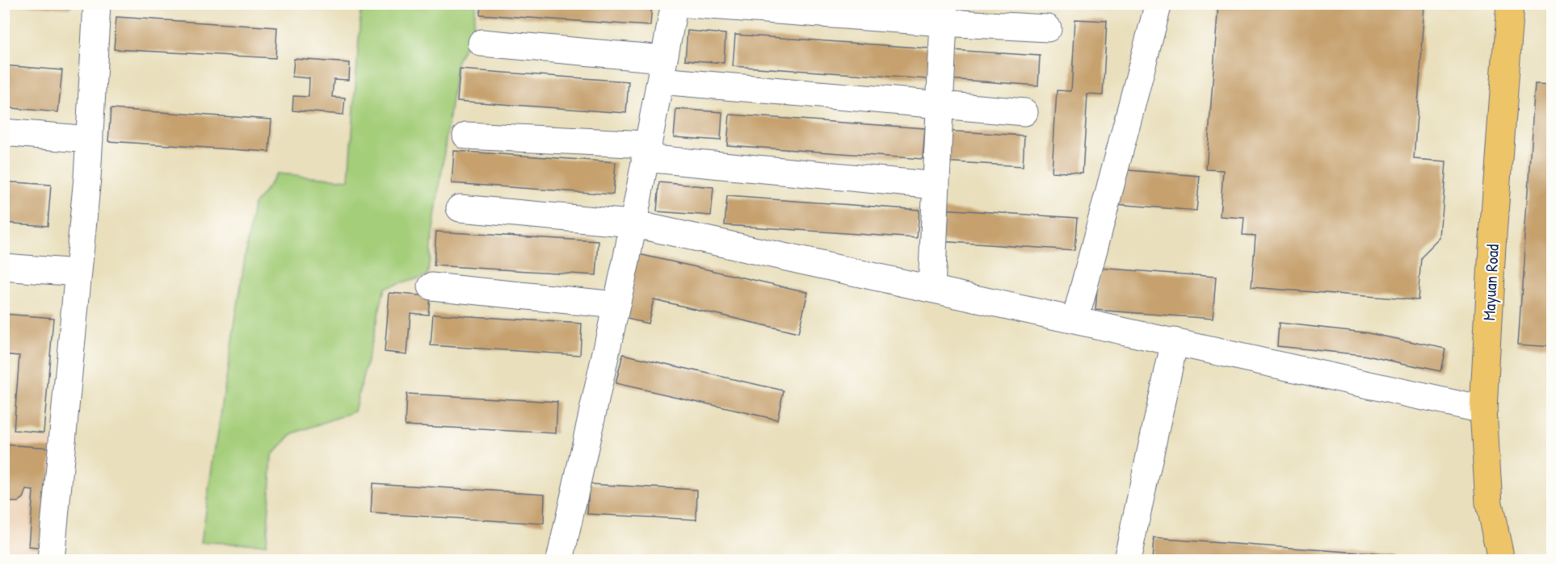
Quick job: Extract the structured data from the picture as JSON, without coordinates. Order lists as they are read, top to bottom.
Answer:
{
  "streets": {
    "main road": ["Mayuan Road"]
  }
}
